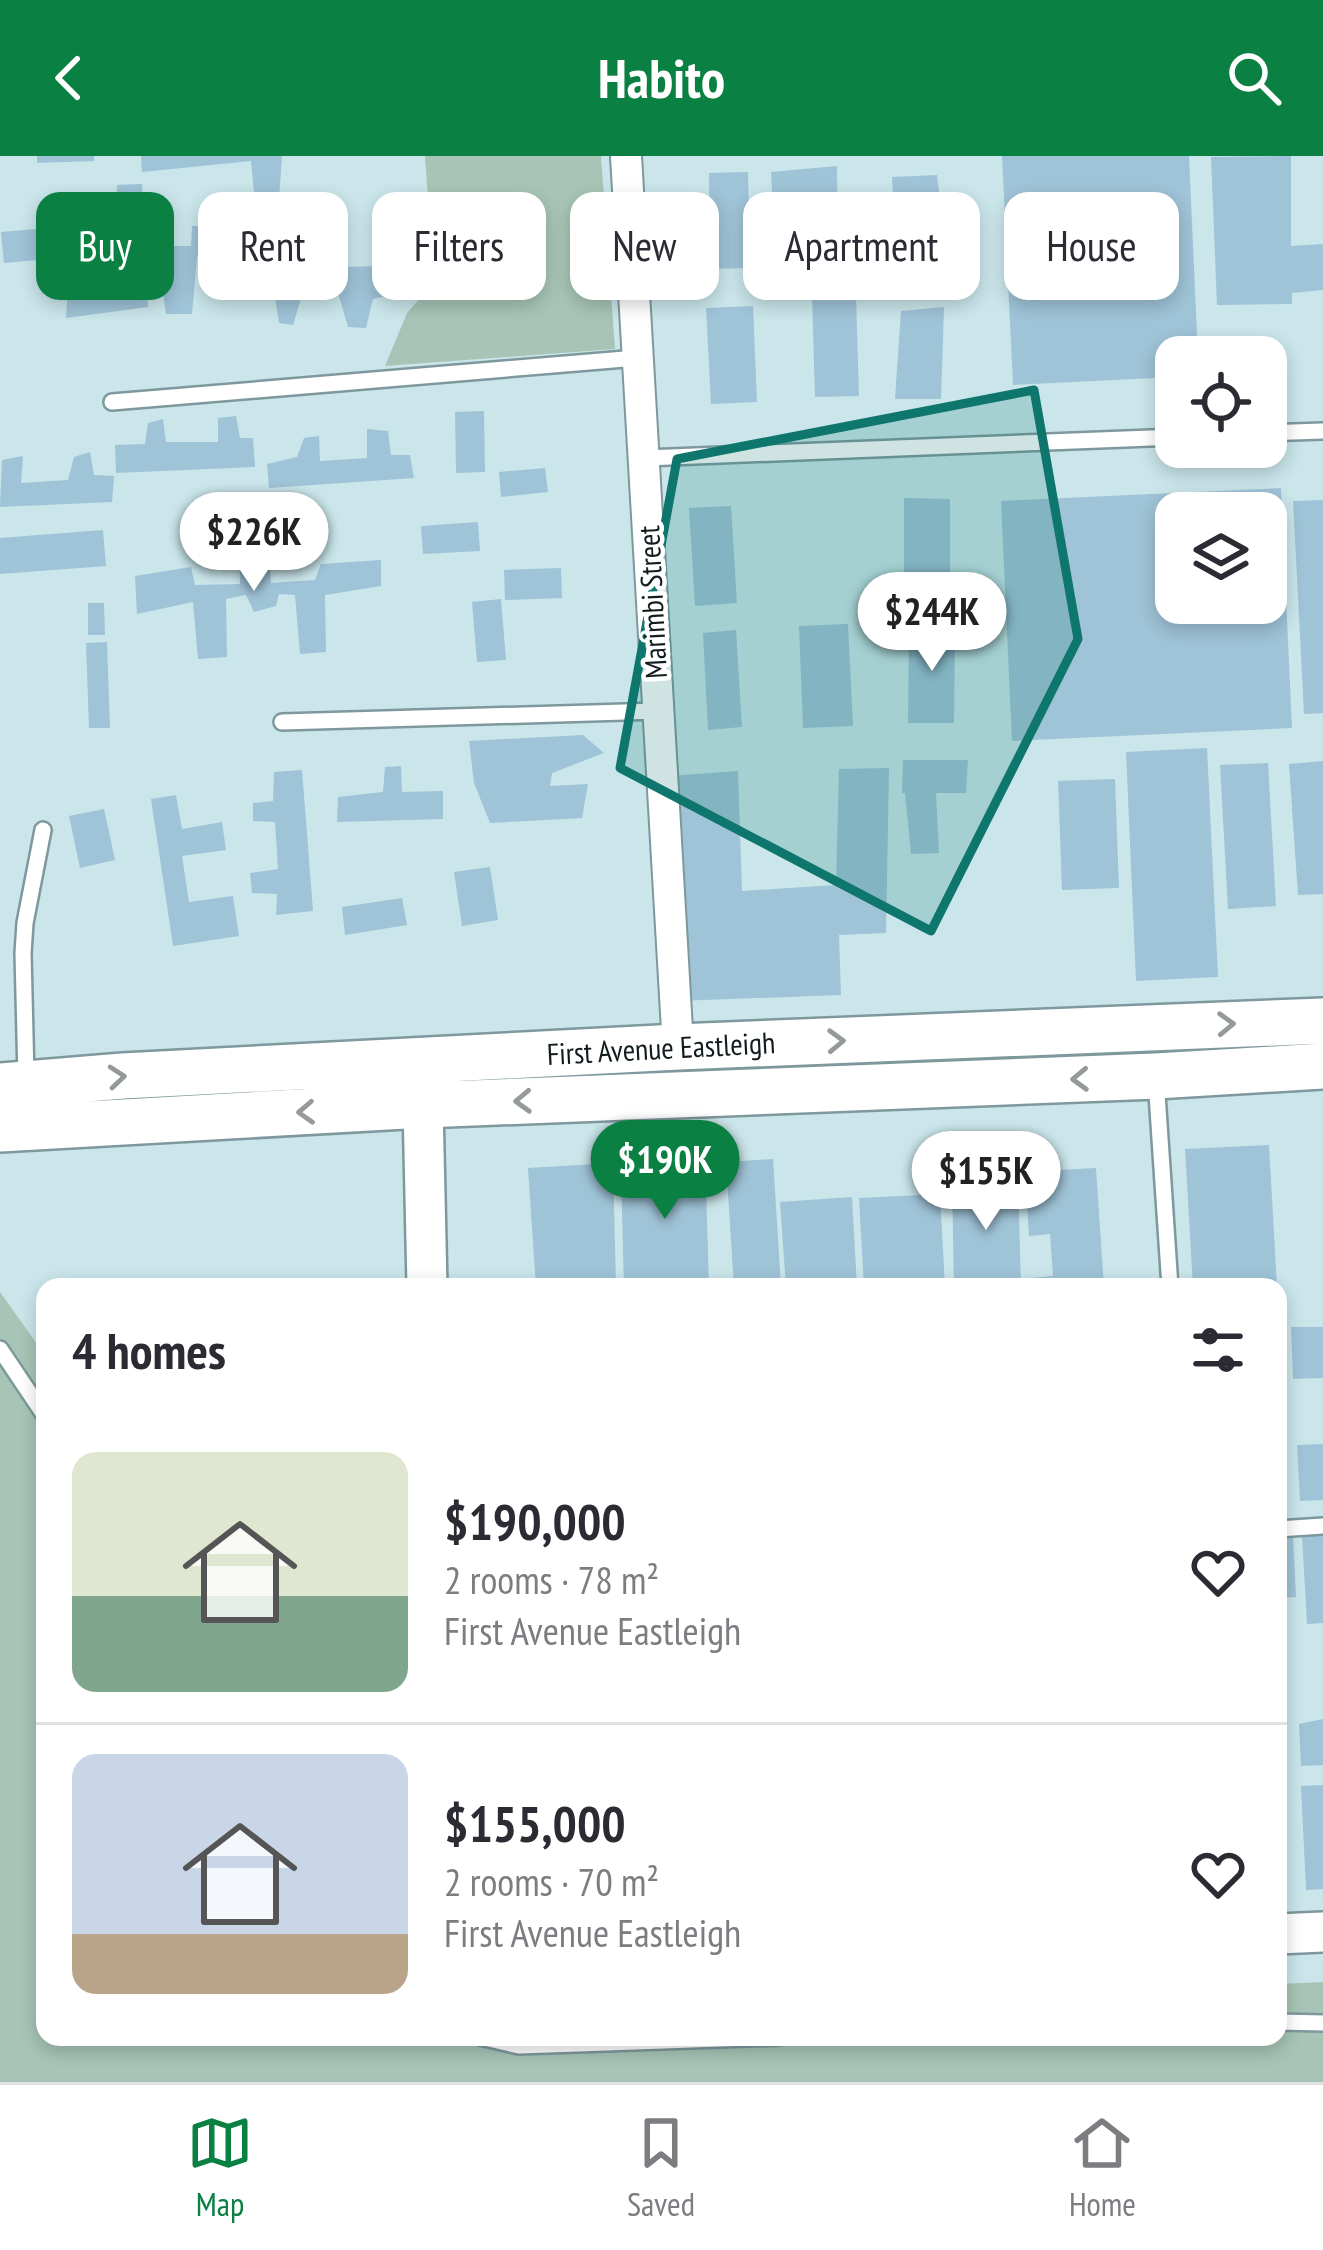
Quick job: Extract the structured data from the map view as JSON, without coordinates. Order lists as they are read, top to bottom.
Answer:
{
  "streets": {
    "main road": ["First Avenue Eastleigh"],
    "street": ["Marimbi Street"]
  },
  "crossings": [
    ["Marimbi Street", "First Avenue Eastleigh"]
  ],
  "page": {
    "header": "Habito",
    "chip": [
      "Buy",
      "Rent",
      "Filters",
      "New",
      "Apartment",
      "House"
    ],
    "price": [
      "$226K",
      "$244K",
      "$190K",
      "$155K"
    ],
    "heading": "4 homes",
    "list": [
      {
        "name": "$190,000",
        "note": "2 rooms · 78 m² · First Avenue Eastleigh"
      },
      {
        "name": "$155,000",
        "note": "2 rooms · 70 m² · First Avenue Eastleigh"
      }
    ],
    "tabs": ["Map", "Saved", "Home"]
  }
}
